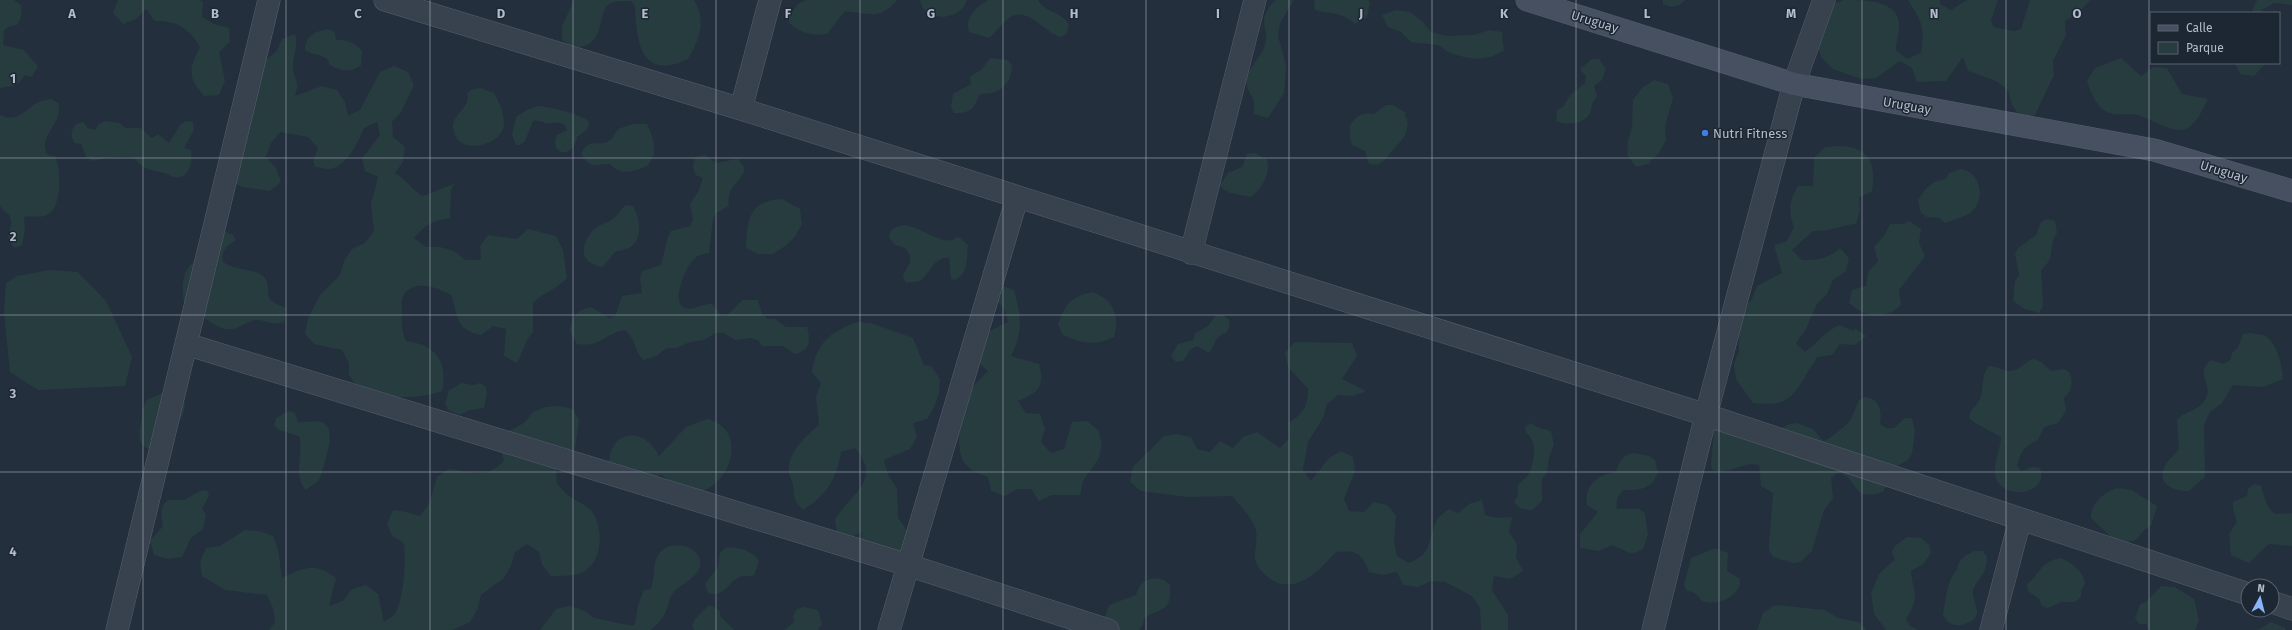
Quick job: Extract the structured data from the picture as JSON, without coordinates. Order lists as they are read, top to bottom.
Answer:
{
  "streets": {
    "main road": ["Uruguay"]
  },
  "places": ["Nutri Fitness"],
  "legend": ["Calle", "Parque"],
  "north": "top",
  "grid": {
    "columns": [
      "A",
      "B",
      "C",
      "D",
      "E",
      "F",
      "G",
      "H",
      "I",
      "J",
      "K",
      "L",
      "M",
      "N",
      "O"
    ],
    "rows": [
      "1",
      "2",
      "3",
      "4"
    ]
  }
}
